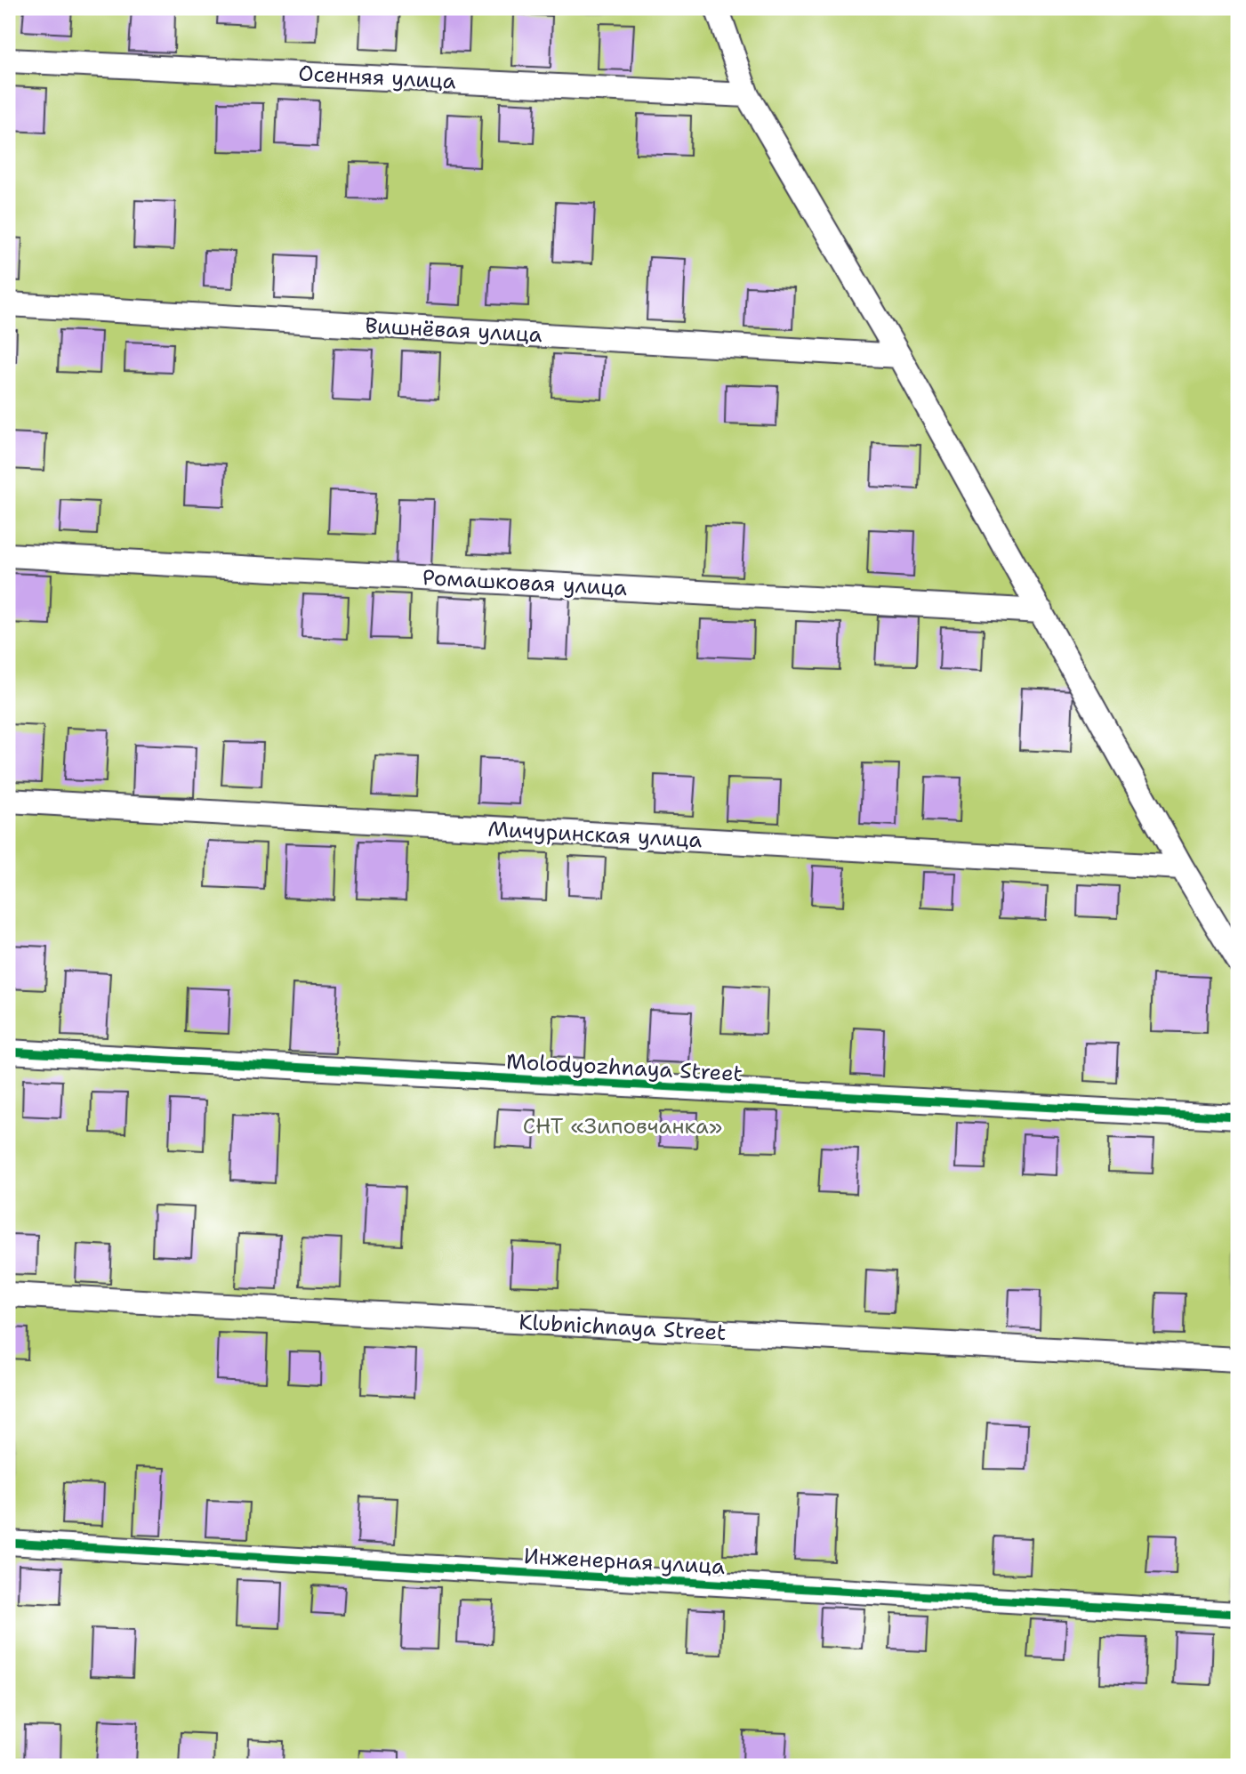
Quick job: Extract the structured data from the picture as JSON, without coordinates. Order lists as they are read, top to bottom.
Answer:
{
  "streets": {
    "street": [
      "Осенняя улица",
      "Вишнёвая улица",
      "Ромашковая улица",
      "Мичуринская улица",
      "Molodyozhnaya Street",
      "Klubnichnaya Street",
      "Инженерная улица"
    ]
  },
  "parks": ["СНТ «Зиповчанка»"]
}
